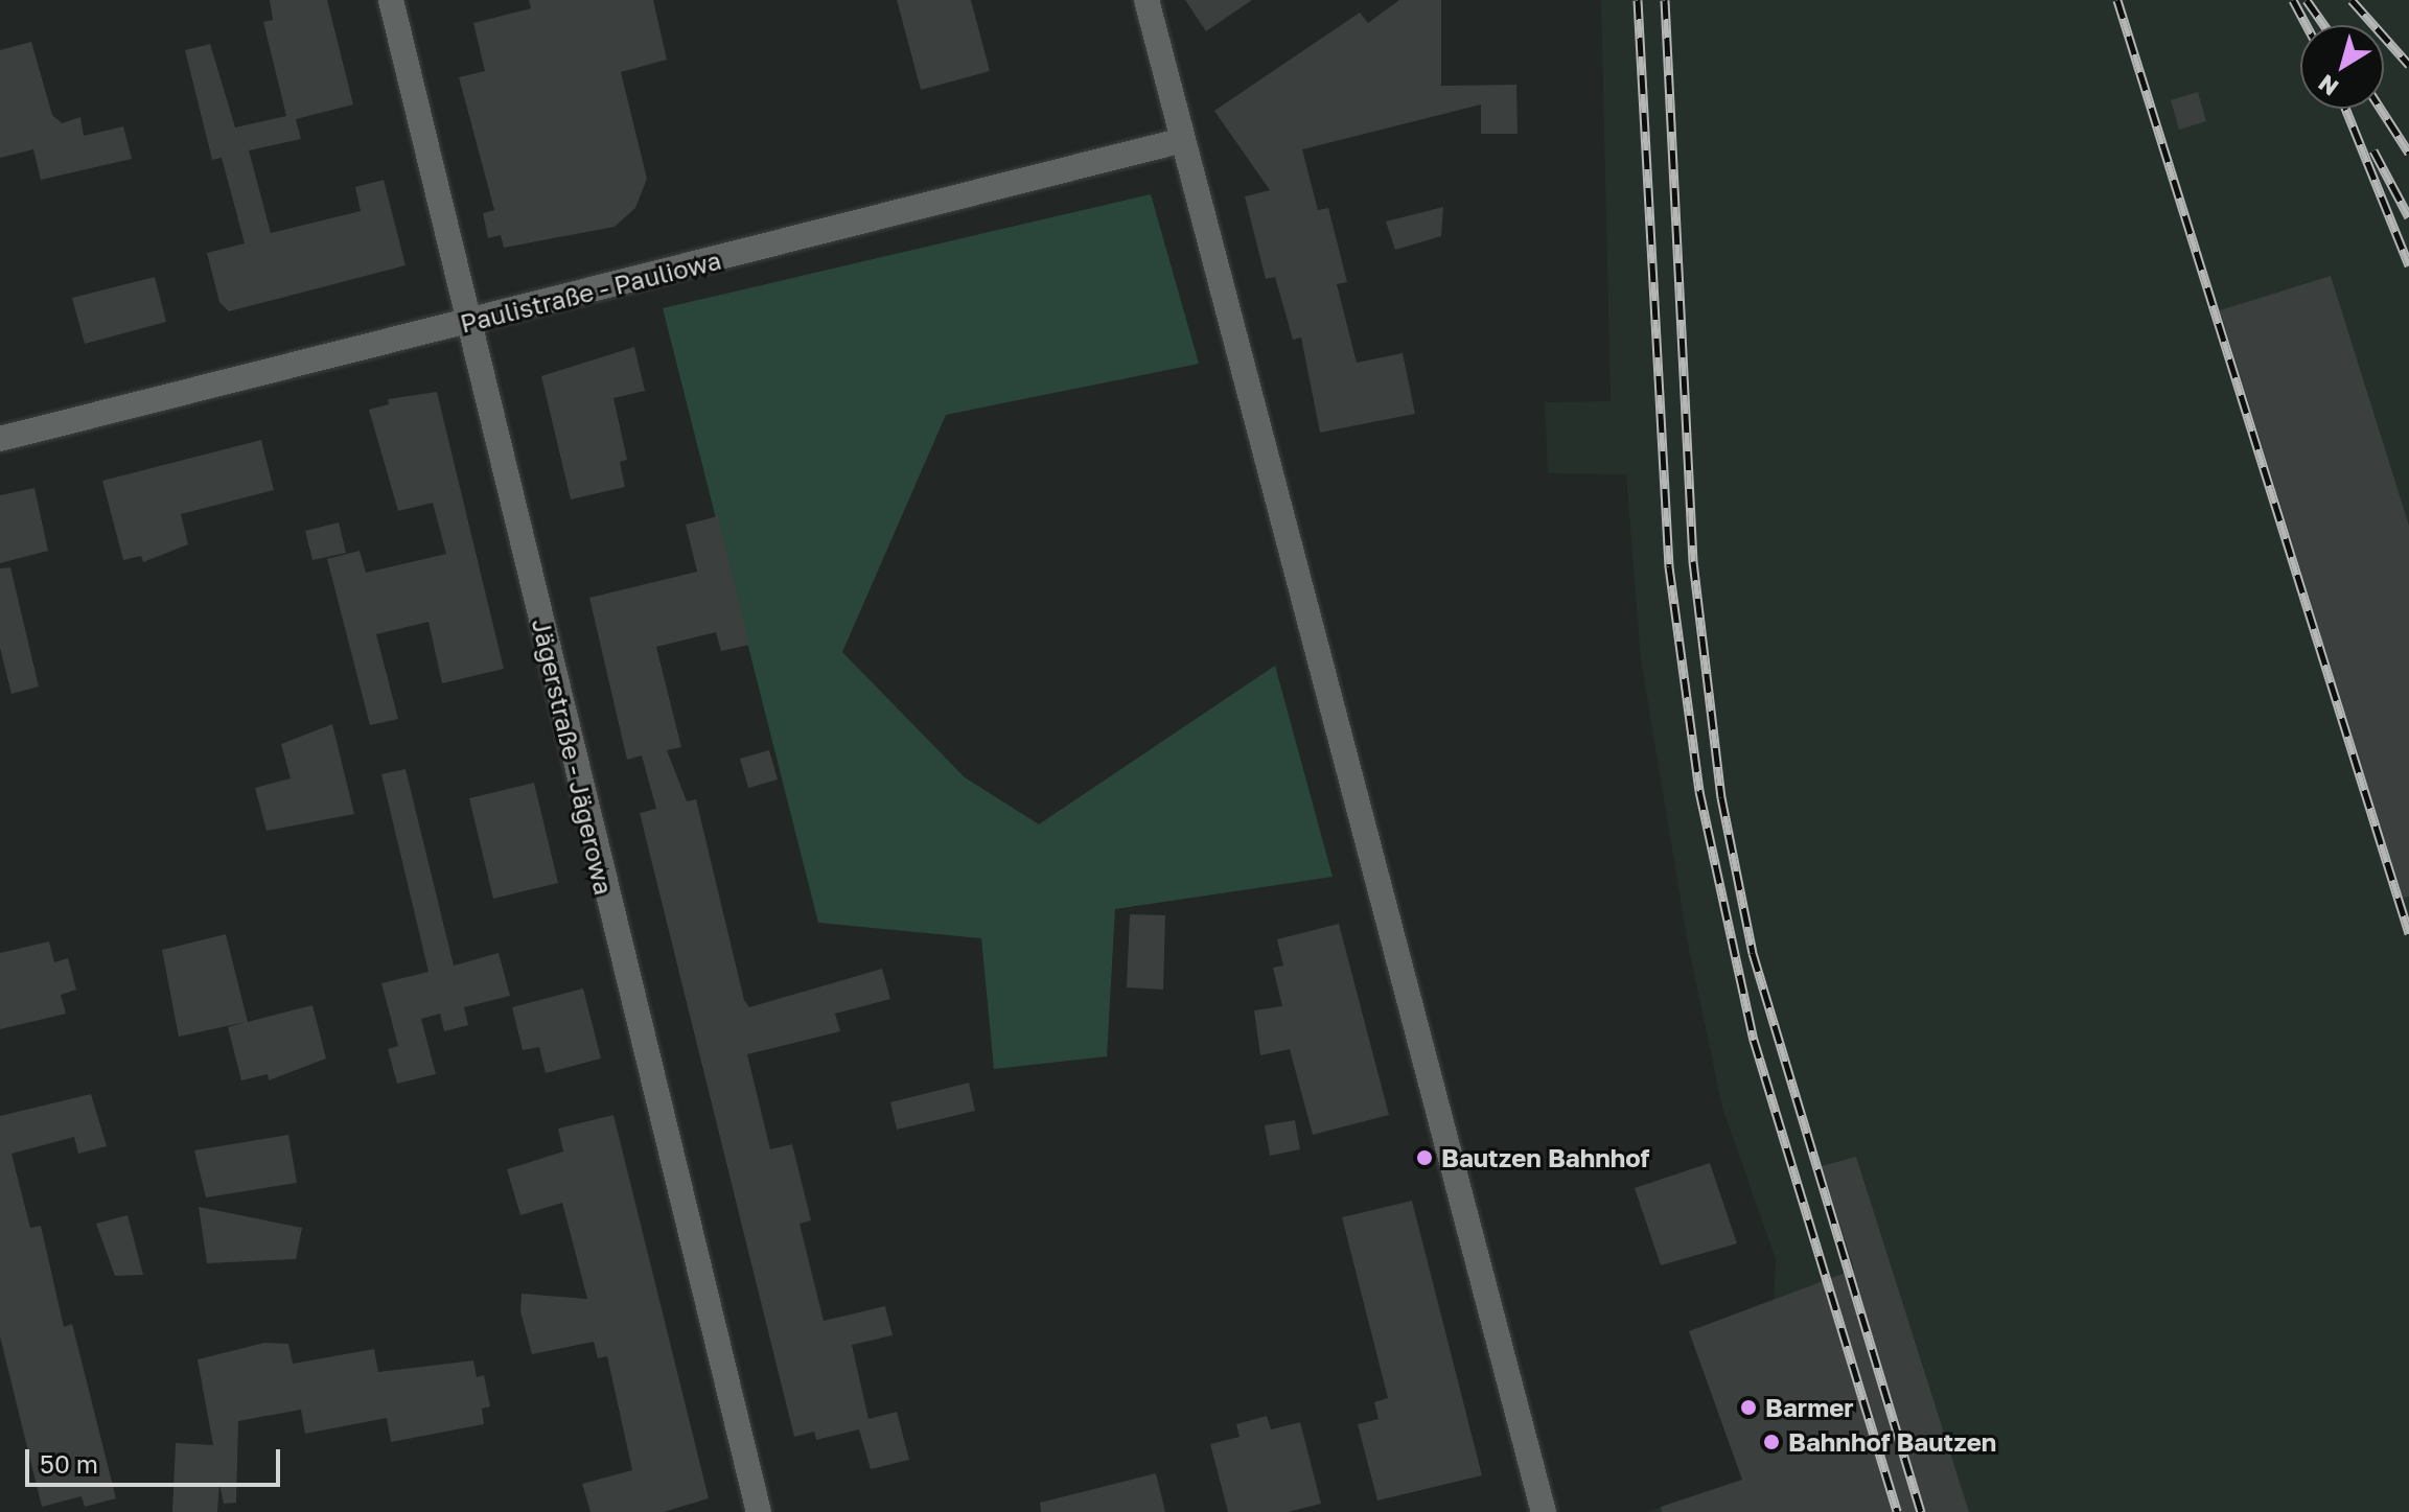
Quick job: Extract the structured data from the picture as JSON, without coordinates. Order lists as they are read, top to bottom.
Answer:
{
  "streets": {
    "street": ["Paulistraße - Pauliowa", "Jägerstraße - Jägerowa"]
  },
  "crossings": [
    ["Paulistraße - Pauliowa", "Jägerstraße - Jägerowa"]
  ],
  "places": ["Bautzen Bahnhof", "Barmer", "Bahnhof Bautzen"],
  "scale_bar": "50 m",
  "north": "bottom left"
}
